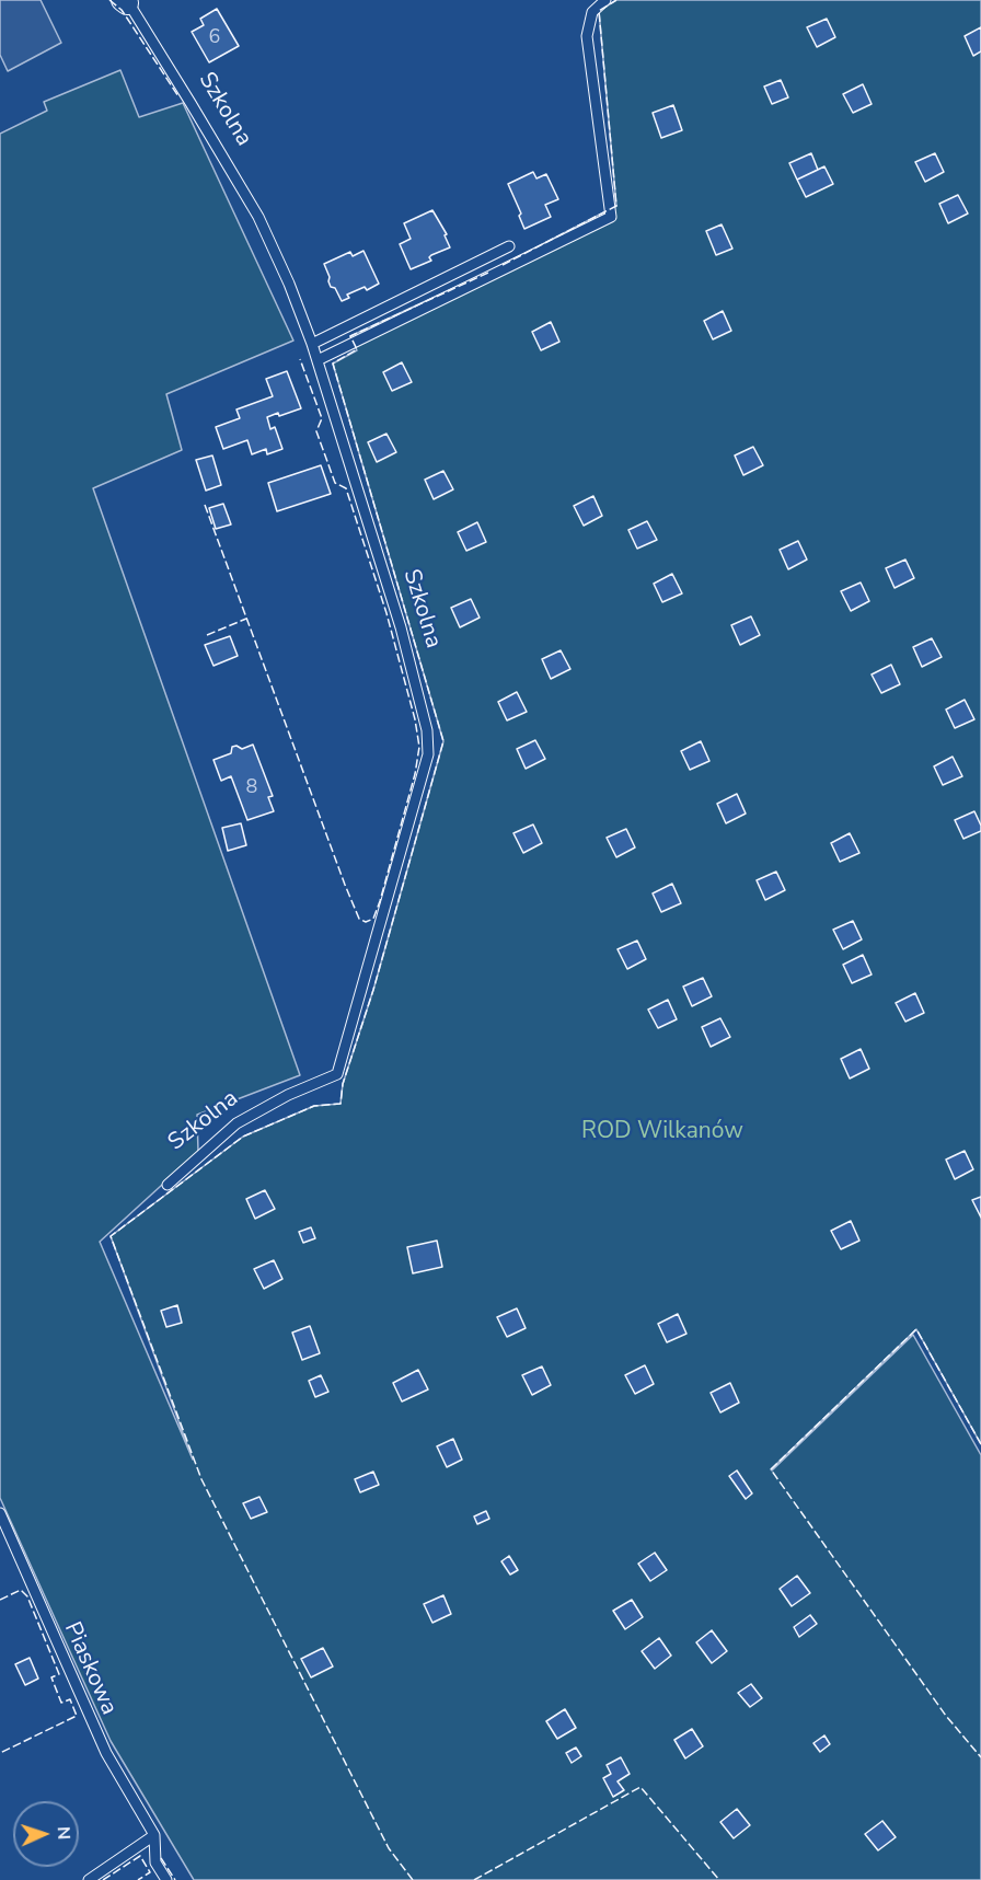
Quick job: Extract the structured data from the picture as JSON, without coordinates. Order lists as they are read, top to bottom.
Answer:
{
  "streets": {
    "lane": ["Szkolna", "Piaskowa"]
  },
  "parks": ["ROD Wilkanów"],
  "house_numbers": ["6", "8"],
  "north": "right"
}
